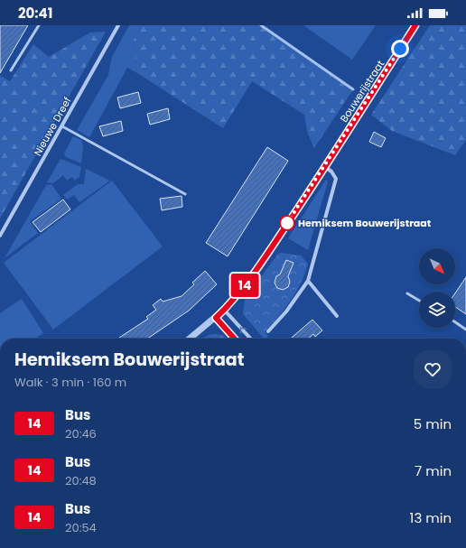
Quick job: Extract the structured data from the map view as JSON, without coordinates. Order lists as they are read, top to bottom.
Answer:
{
  "streets": {
    "street": ["Bouwerijstraat", "Nieuwe Dreef"]
  },
  "places": ["Hemiksem Bouwerijstraat"],
  "lines": ["bus line 14"],
  "north": "bottom right",
  "page": {
    "status": "20:41",
    "on_map": "14",
    "heading": ["Hemiksem Bouwerijstraat", "Walk · 3 min · 160 m"],
    "list": [
      {
        "mark": "14",
        "name": "Bus",
        "note": "20:46",
        "value": "5 min"
      },
      {
        "mark": "14",
        "name": "Bus",
        "note": "20:48",
        "value": "7 min"
      },
      {
        "mark": "14",
        "name": "Bus",
        "note": "20:54",
        "value": "13 min"
      }
    ]
  }
}
